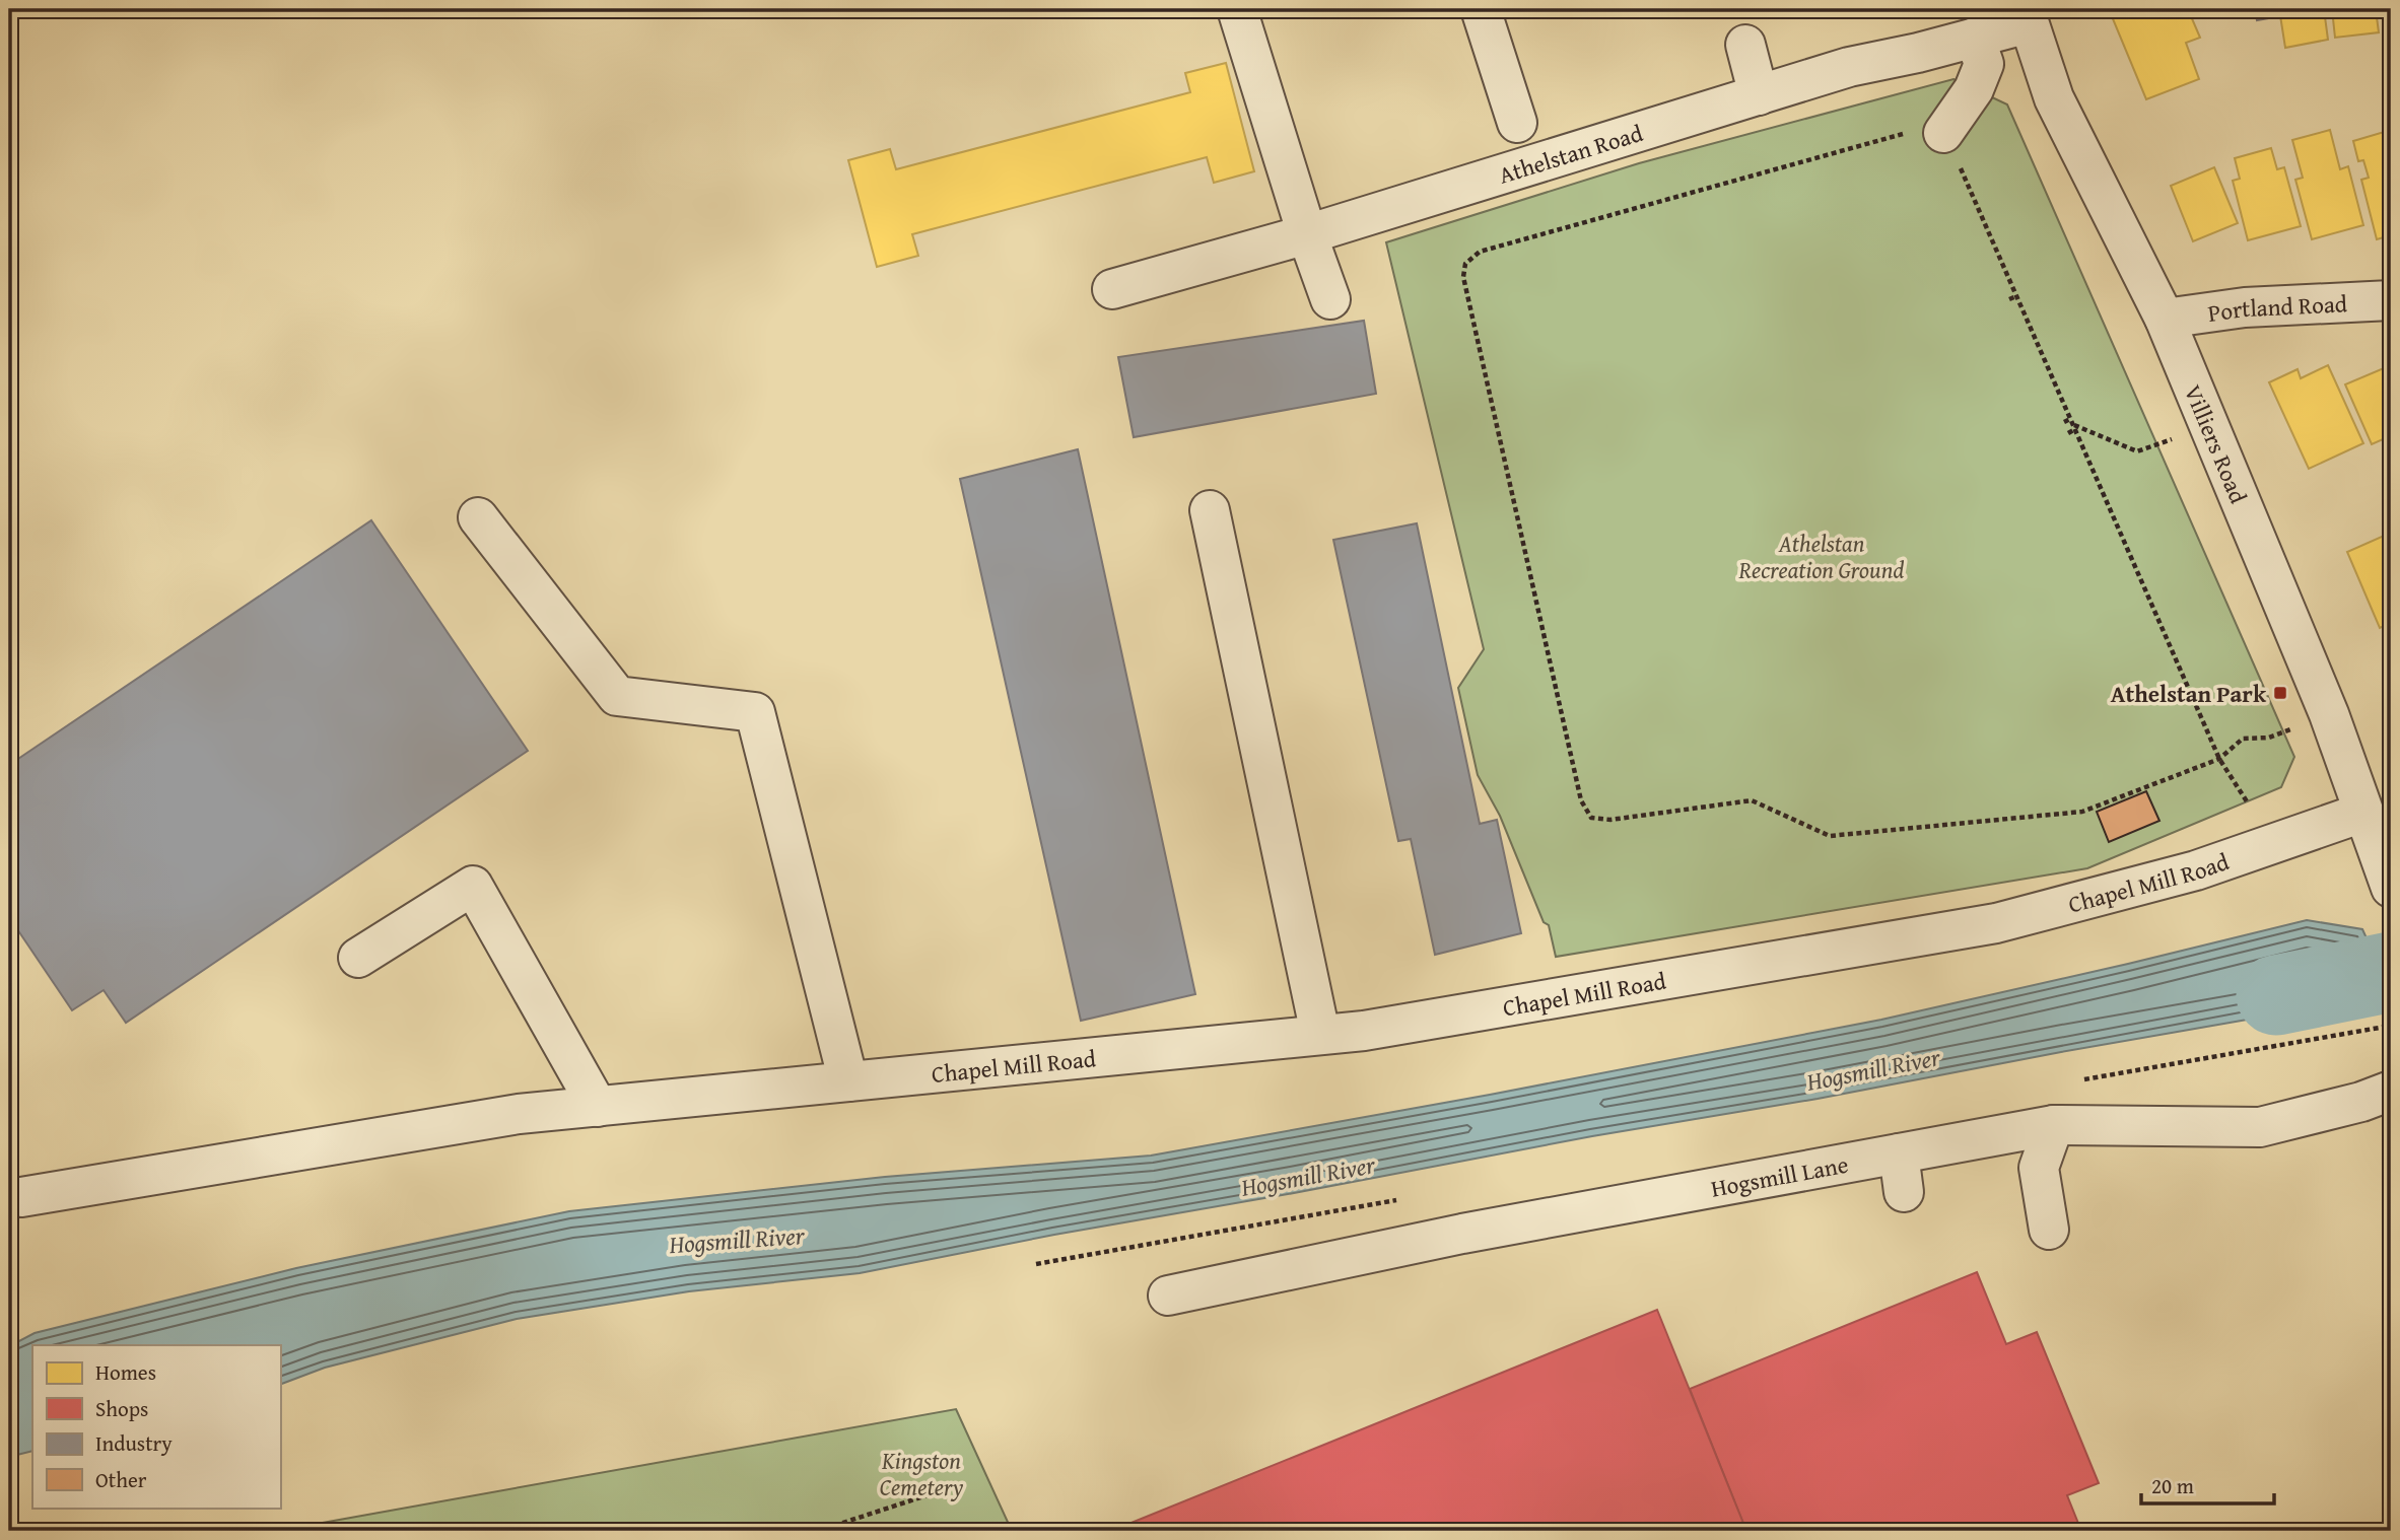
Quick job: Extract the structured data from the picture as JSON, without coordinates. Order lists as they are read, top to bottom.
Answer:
{
  "streets": {
    "street": [
      "Athelstan Road",
      "Portland Road",
      "Villiers Road",
      "Chapel Mill Road",
      "Hogsmill Lane"
    ]
  },
  "crossings": [
    ["Athelstan Road", "Villiers Road"],
    ["Portland Road", "Villiers Road"],
    ["Villiers Road", "Chapel Mill Road"]
  ],
  "water": ["Hogsmill River"],
  "parks": ["Athelstan Recreation Ground", "Kingston Cemetery"],
  "places": {
    "transit": ["Athelstan Park"]
  },
  "legend": [
    "Homes",
    "Shops",
    "Industry",
    "Other"
  ],
  "scale_bar": "20 m"
}
